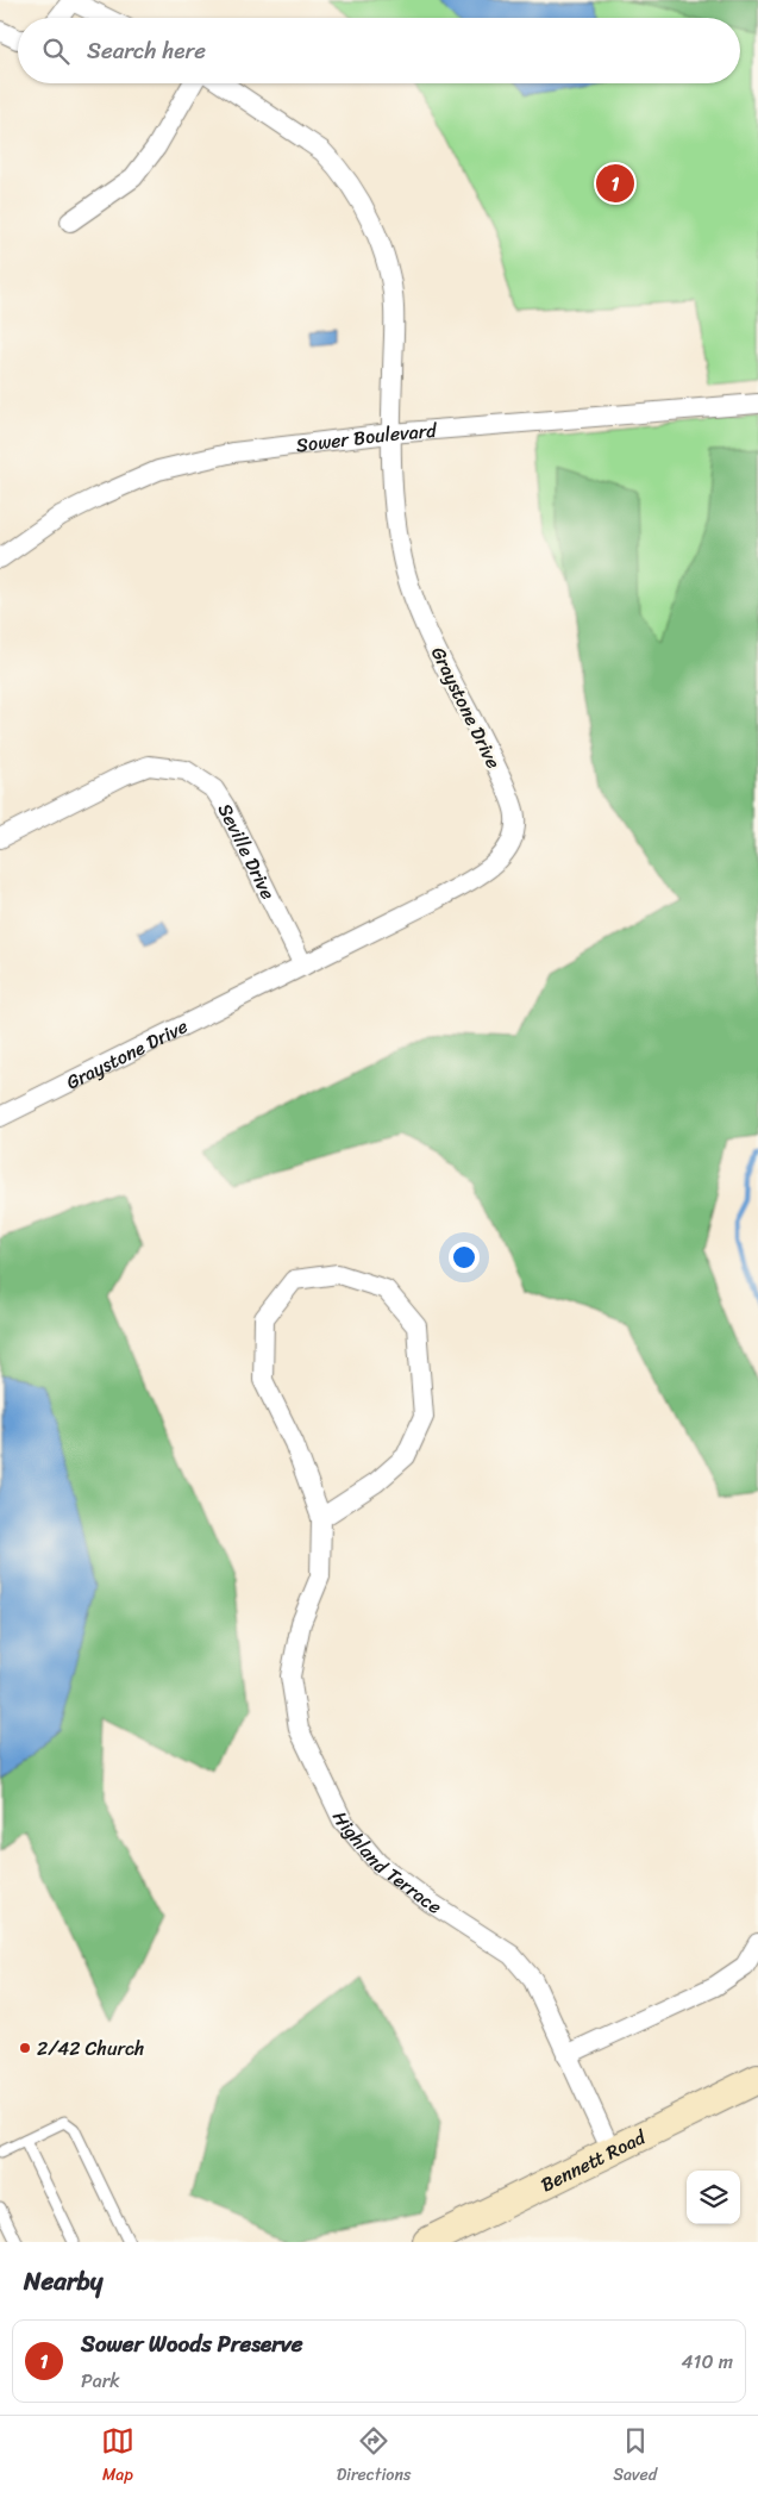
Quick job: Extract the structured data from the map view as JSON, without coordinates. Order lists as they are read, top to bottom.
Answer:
{
  "streets": {
    "street": [
      "Sower Boulevard",
      "Graystone Drive",
      "Seville Drive",
      "Highland Terrace",
      "Bennett Road"
    ]
  },
  "crossings": [
    ["Sower Boulevard", "Graystone Drive"],
    ["Graystone Drive", "Seville Drive"],
    ["Highland Terrace", "Bennett Road"]
  ],
  "places": ["2/42 Church"],
  "page": {
    "search": "Search here",
    "pins": "1",
    "heading": "Nearby",
    "list": [
      {
        "mark": "1",
        "name": "Sower Woods Preserve",
        "note": "Park",
        "value": "410 m"
      }
    ],
    "nav": ["Map", "Directions", "Saved"]
  }
}
